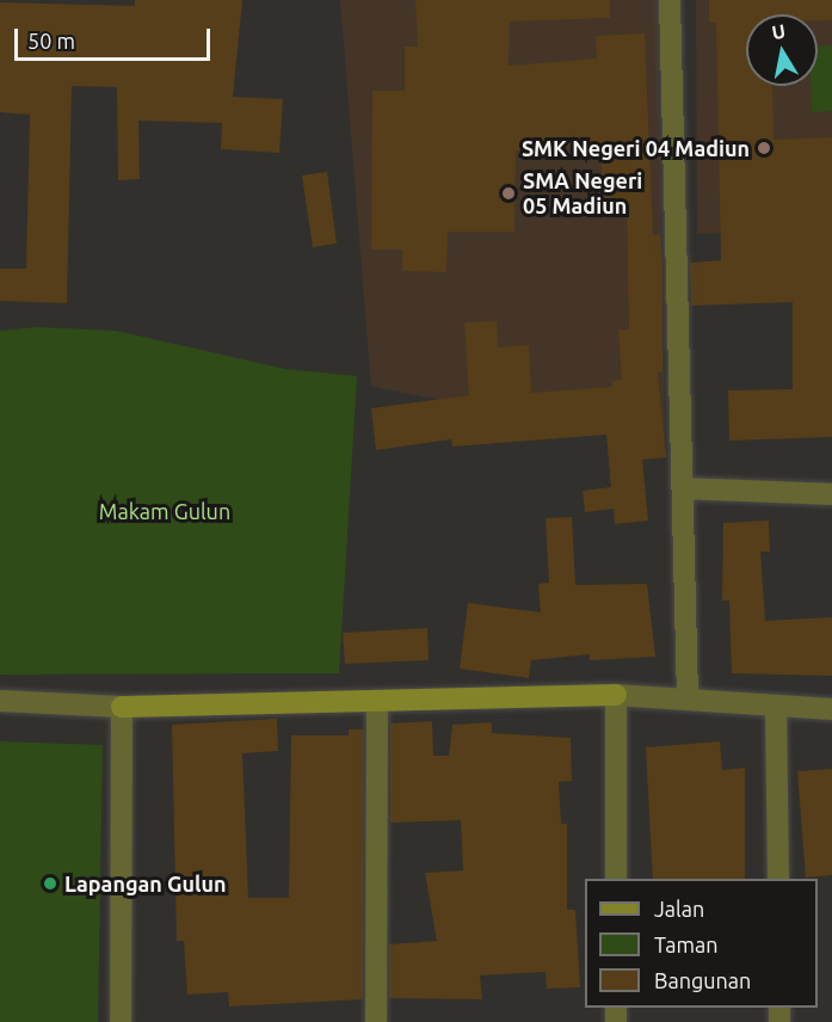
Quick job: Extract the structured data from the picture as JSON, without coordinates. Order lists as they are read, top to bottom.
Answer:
{
  "parks": ["Makam Gulun"],
  "places": ["SMK Negeri 04 Madiun", "SMA Negeri 05 Madiun", "Lapangan Gulun"],
  "legend": ["Jalan", "Taman", "Bangunan"],
  "scale_bar": "50 m",
  "north": "top"
}
